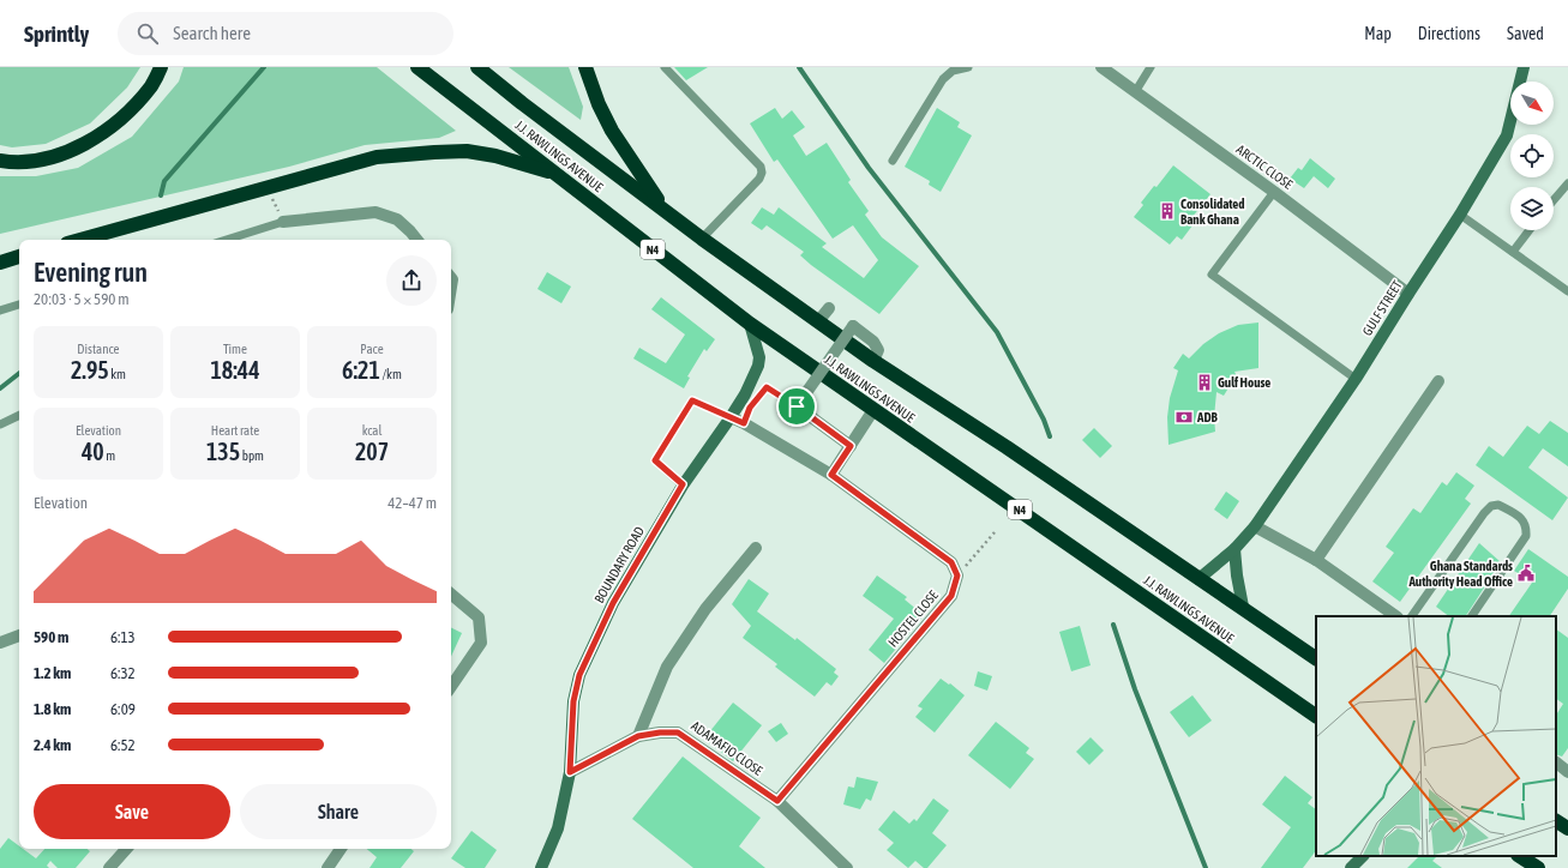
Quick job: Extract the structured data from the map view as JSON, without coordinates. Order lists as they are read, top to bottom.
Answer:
{
  "streets": {
    "highway": ["J.J. RAWLINGS AVENUE", "N4"],
    "street": [
      "ARCTIC CLOSE",
      "GULF STREET",
      "BOUNDARY ROAD",
      "HOSTEL CLOSE",
      "ADAMAFIO CLOSE"
    ]
  },
  "crossings": [
    ["J.J. RAWLINGS AVENUE", "GULF STREET"],
    ["J.J. RAWLINGS AVENUE", "BOUNDARY ROAD"],
    ["ARCTIC CLOSE", "GULF STREET"],
    ["BOUNDARY ROAD", "ADAMAFIO CLOSE"],
    ["HOSTEL CLOSE", "ADAMAFIO CLOSE"]
  ],
  "places": {
    "building": ["Consolidated Bank Ghana", "Gulf House"],
    "bank": ["ADB"],
    "public building": ["Ghana Standards Authority Head Office"]
  },
  "north": "bottom right",
  "page": {
    "header": "Sprintly",
    "search": "Search here",
    "nav": ["Map", "Directions", "Saved"],
    "heading": ["Evening run", "20:03 · 5 × 590 m"],
    "stats": [
      ["Distance", "2.95 km"],
      ["Time", "18:44"],
      ["Pace", "6:21 /km"],
      ["Elevation", "40 m"],
      ["Heart rate", "135 bpm"],
      ["kcal", "207"]
    ],
    "chart": ["Elevation", "42–47 m"],
    "list": [
      {
        "name": "590 m",
        "note": "6:13"
      },
      {
        "name": "1.2 km",
        "note": "6:32"
      },
      {
        "name": "1.8 km",
        "note": "6:09"
      },
      {
        "name": "2.4 km",
        "note": "6:52"
      }
    ],
    "buttons": ["Save", "Share"]
  }
}
